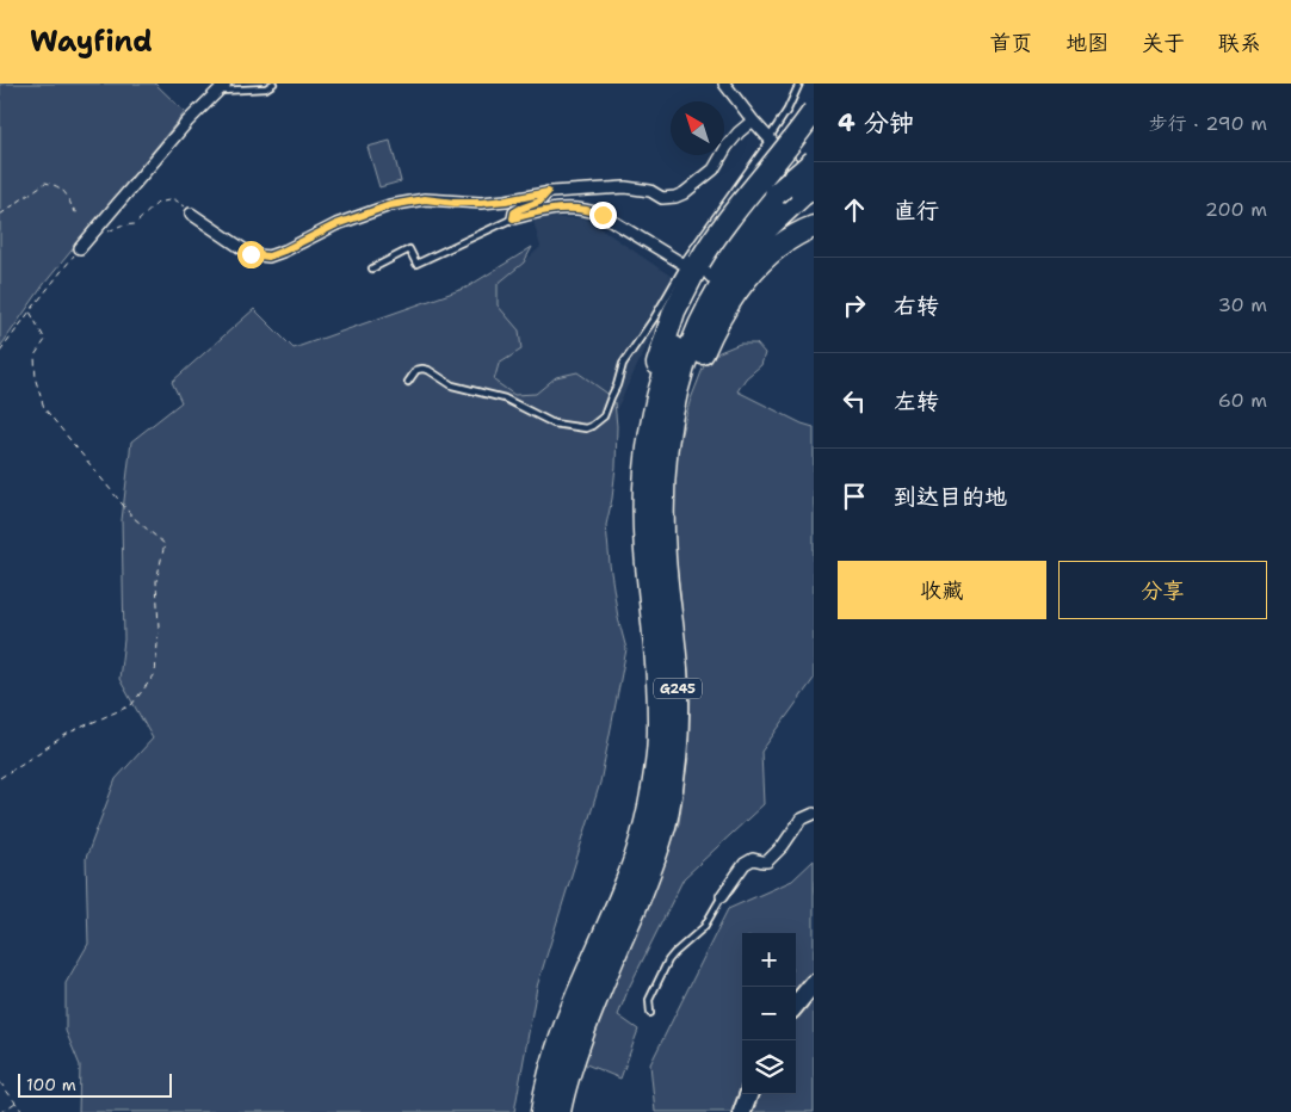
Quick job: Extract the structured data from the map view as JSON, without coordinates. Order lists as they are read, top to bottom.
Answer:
{
  "streets": {
    "highway": ["G245"]
  },
  "scale_bar": "100 m",
  "north": "top left",
  "page": {
    "header": "Wayfind",
    "nav": [
      "首页",
      "地图",
      "关于",
      "联系"
    ],
    "heading": ["4 分钟", "步行 · 290 m"],
    "list": [
      ["直行", "200 m"],
      ["右转", "30 m"],
      ["左转", "60 m"],
      "到达目的地"
    ],
    "buttons": ["收藏", "分享"],
    "map_buttons": ["+", "−"],
    "scale": "100 m"
  }
}
